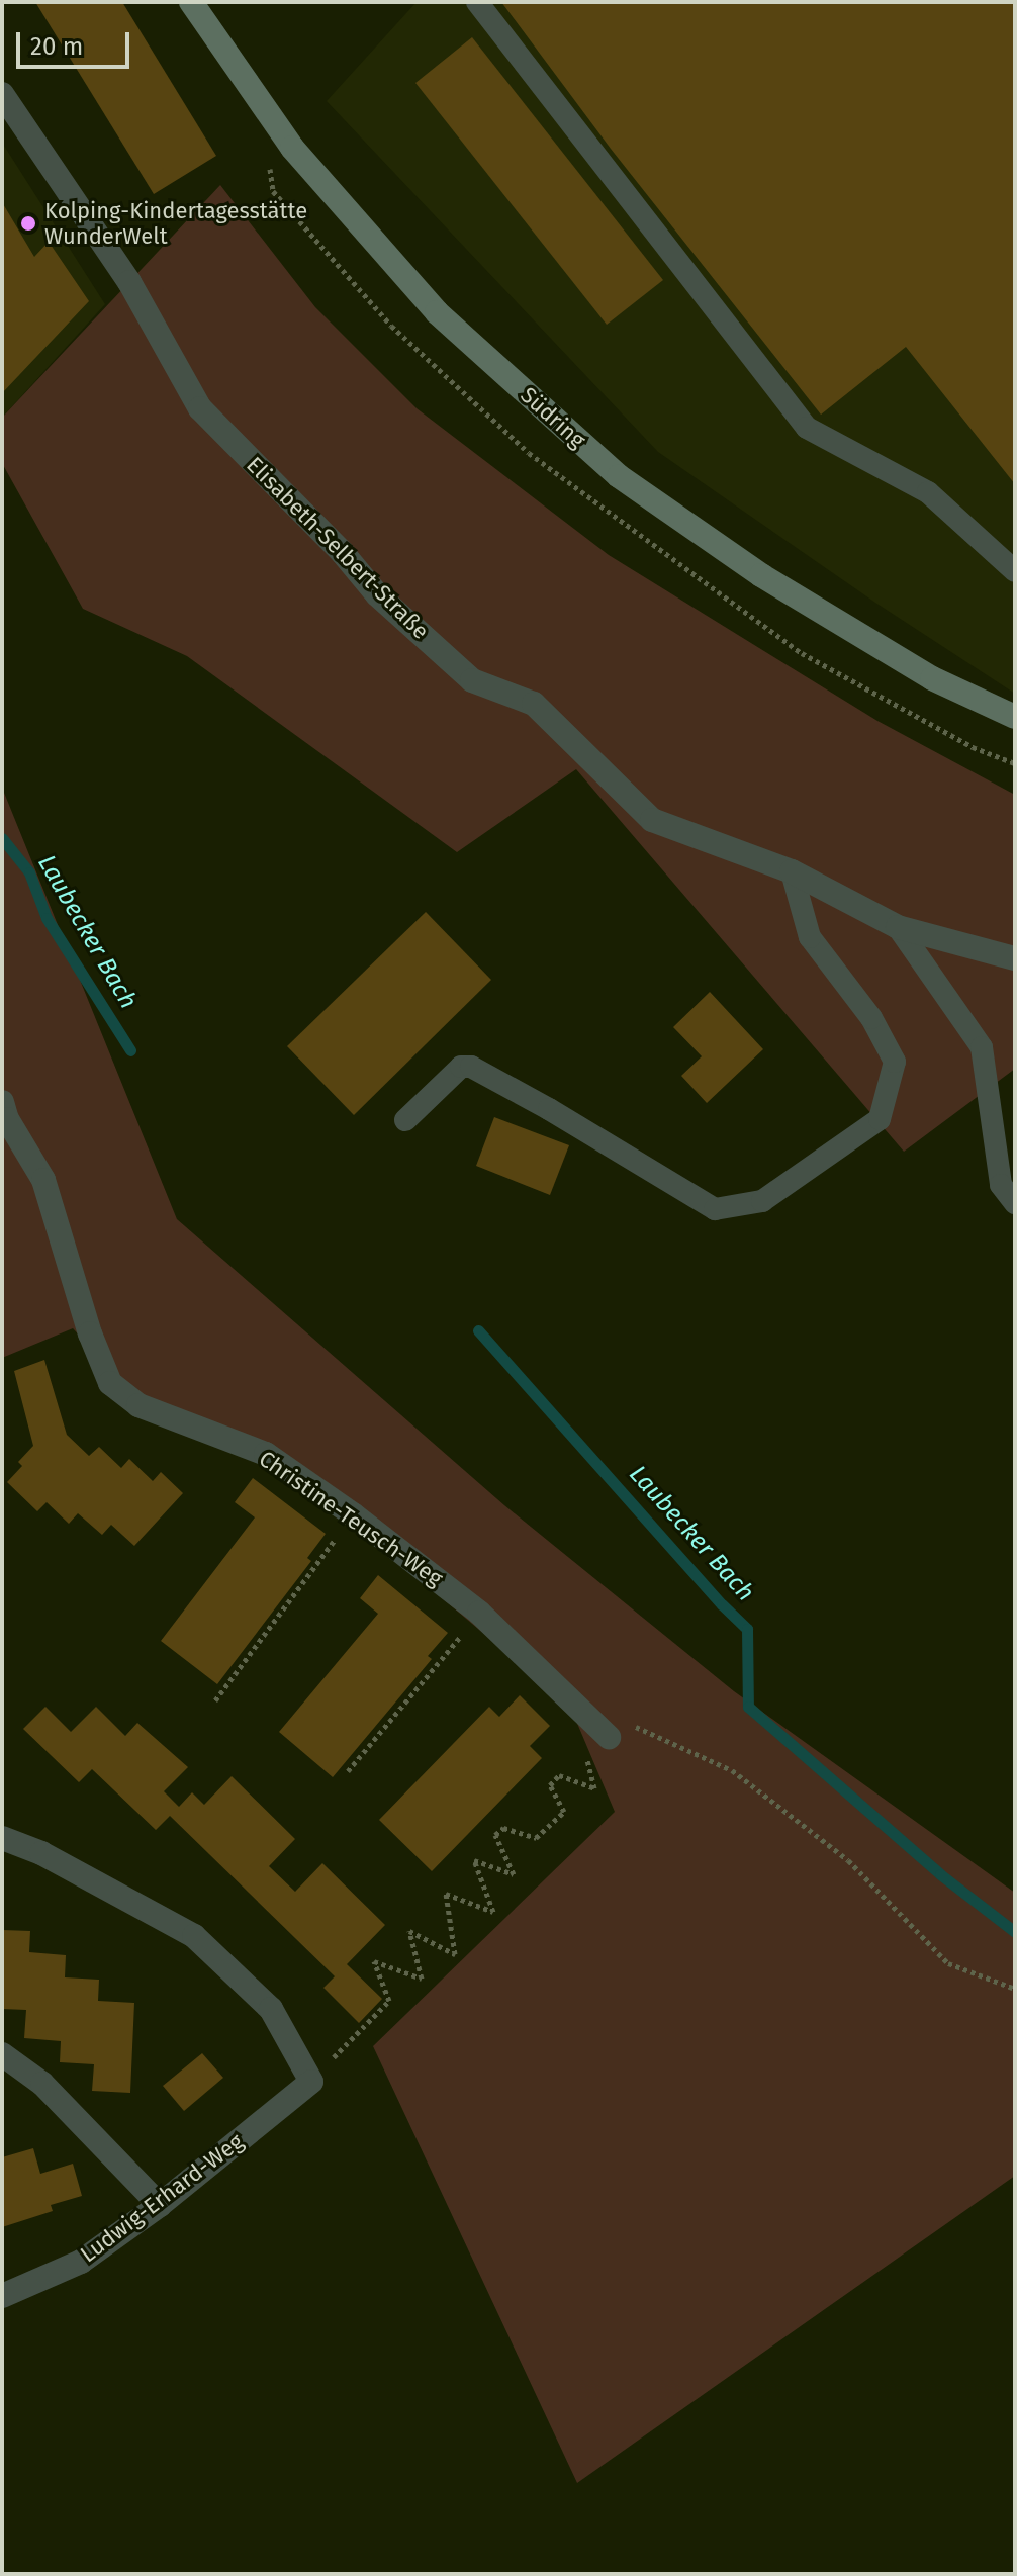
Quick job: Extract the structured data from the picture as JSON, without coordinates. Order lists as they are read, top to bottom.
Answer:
{
  "streets": {
    "street": [
      "Südring",
      "Elisabeth-Selbert-Straße",
      "Christine-Teusch-Weg",
      "Ludwig-Erhard-Weg"
    ]
  },
  "water": ["Laubecker Bach"],
  "places": ["Kolping-Kindertagesstätte WunderWelt"],
  "scale_bar": "20 m"
}
